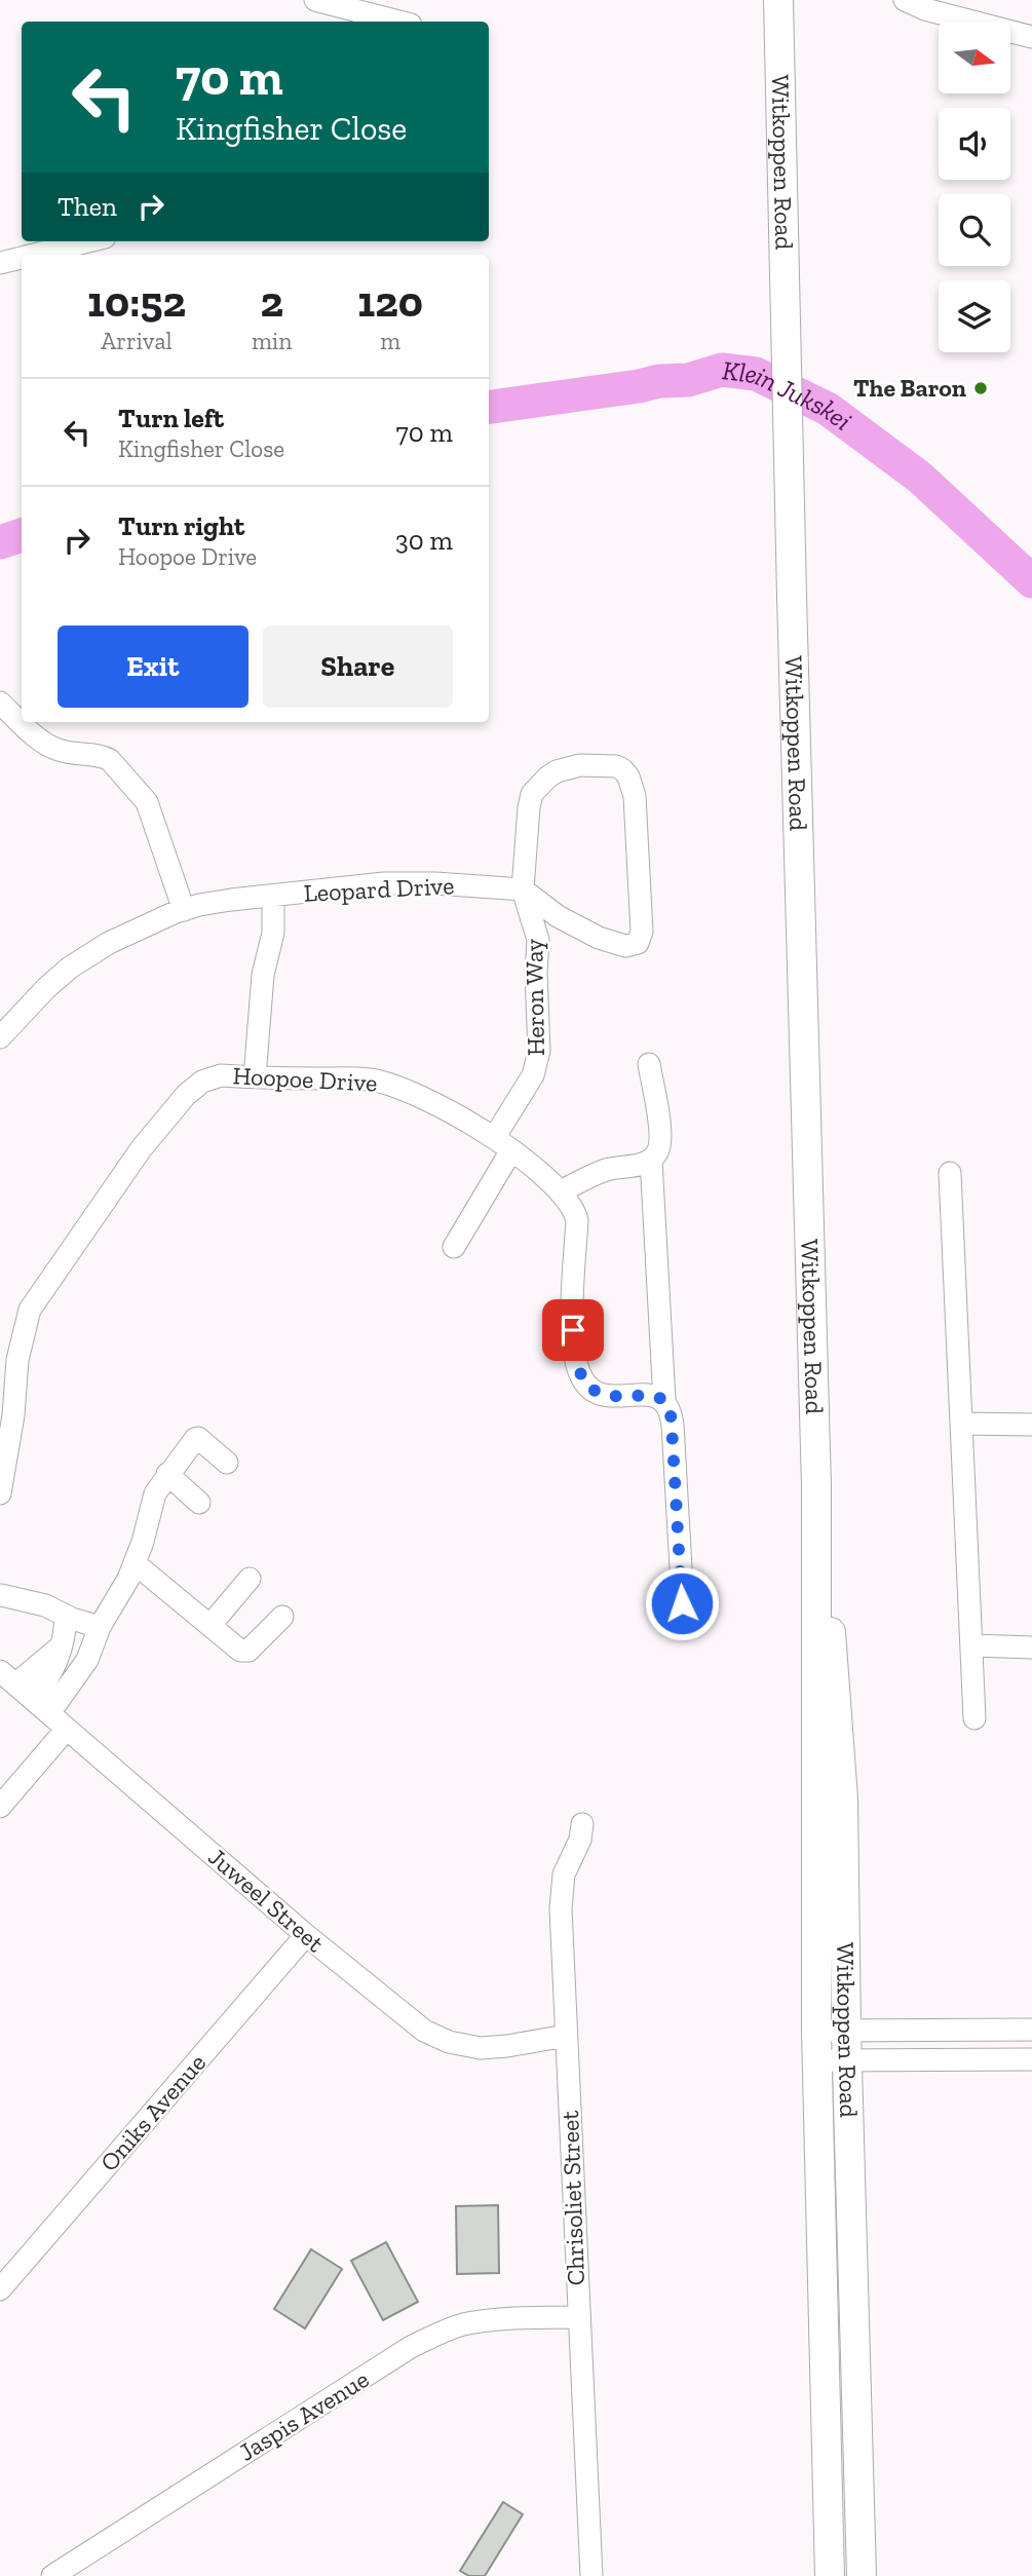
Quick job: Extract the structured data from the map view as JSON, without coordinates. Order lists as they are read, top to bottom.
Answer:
{
  "streets": {
    "main road": ["Witkoppen Road"],
    "street": [
      "Leopard Drive",
      "Heron Way",
      "Hoopoe Drive",
      "Juweel Street",
      "Oniks Avenue",
      "Chrisoliet Street",
      "Jaspis Avenue"
    ]
  },
  "crossings": [
    ["Leopard Drive", "Heron Way"],
    ["Heron Way", "Hoopoe Drive"],
    ["Juweel Street", "Oniks Avenue"],
    ["Juweel Street", "Chrisoliet Street"],
    ["Chrisoliet Street", "Jaspis Avenue"]
  ],
  "water": ["Klein Jukskei"],
  "places": ["The Baron"],
  "north": "right",
  "page": {
    "turn": ["70 m", "Kingfisher Close"],
    "then": "Then",
    "eta": [
      "10:52",
      "Arrival",
      "2",
      "min",
      "120",
      "m"
    ],
    "list": [
      {
        "name": "Turn left",
        "note": "Kingfisher Close",
        "value": "70 m"
      },
      {
        "name": "Turn right",
        "note": "Hoopoe Drive",
        "value": "30 m"
      }
    ],
    "buttons": ["Exit", "Share"]
  }
}
